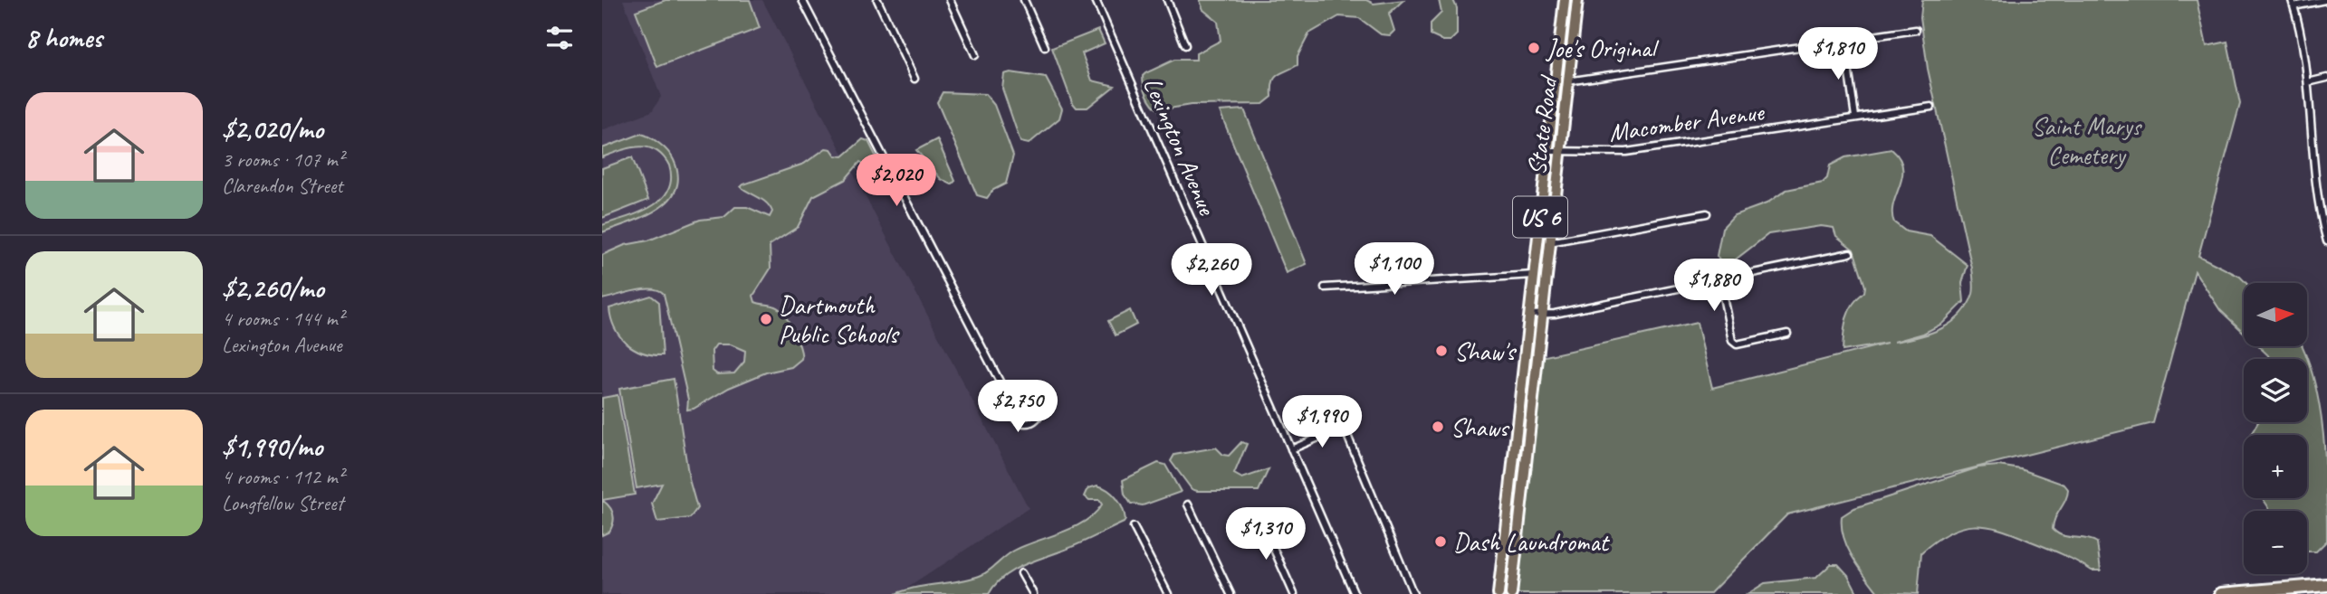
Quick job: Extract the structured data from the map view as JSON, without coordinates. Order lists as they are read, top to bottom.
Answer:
{
  "streets": {
    "main road": ["State Road", "US 6"],
    "street": ["Macomber Avenue", "Lexington Avenue"]
  },
  "crossings": [
    ["Macomber Avenue", "State Road"],
    ["State Road", "US 6"]
  ],
  "parks": ["Saint Marys Cemetery"],
  "places": [
    "Joe's Original",
    "Dartmouth Public Schools",
    "Shaw's",
    "Shaws",
    "Dash Laundromat"
  ],
  "north": "right",
  "page": {
    "heading": "8 homes",
    "price": [
      "$1,810",
      "$2,020",
      "$1,100",
      "$2,260",
      "$1,880",
      "$2,750",
      "$1,990",
      "$1,310"
    ],
    "list": [
      {
        "name": "$2,020/mo",
        "note": "3 rooms · 107 m² · Clarendon Street"
      },
      {
        "name": "$2,260/mo",
        "note": "4 rooms · 144 m² · Lexington Avenue"
      },
      {
        "name": "$1,990/mo",
        "note": "4 rooms · 112 m² · Longfellow Street"
      }
    ],
    "map_buttons": ["+", "−"]
  }
}
